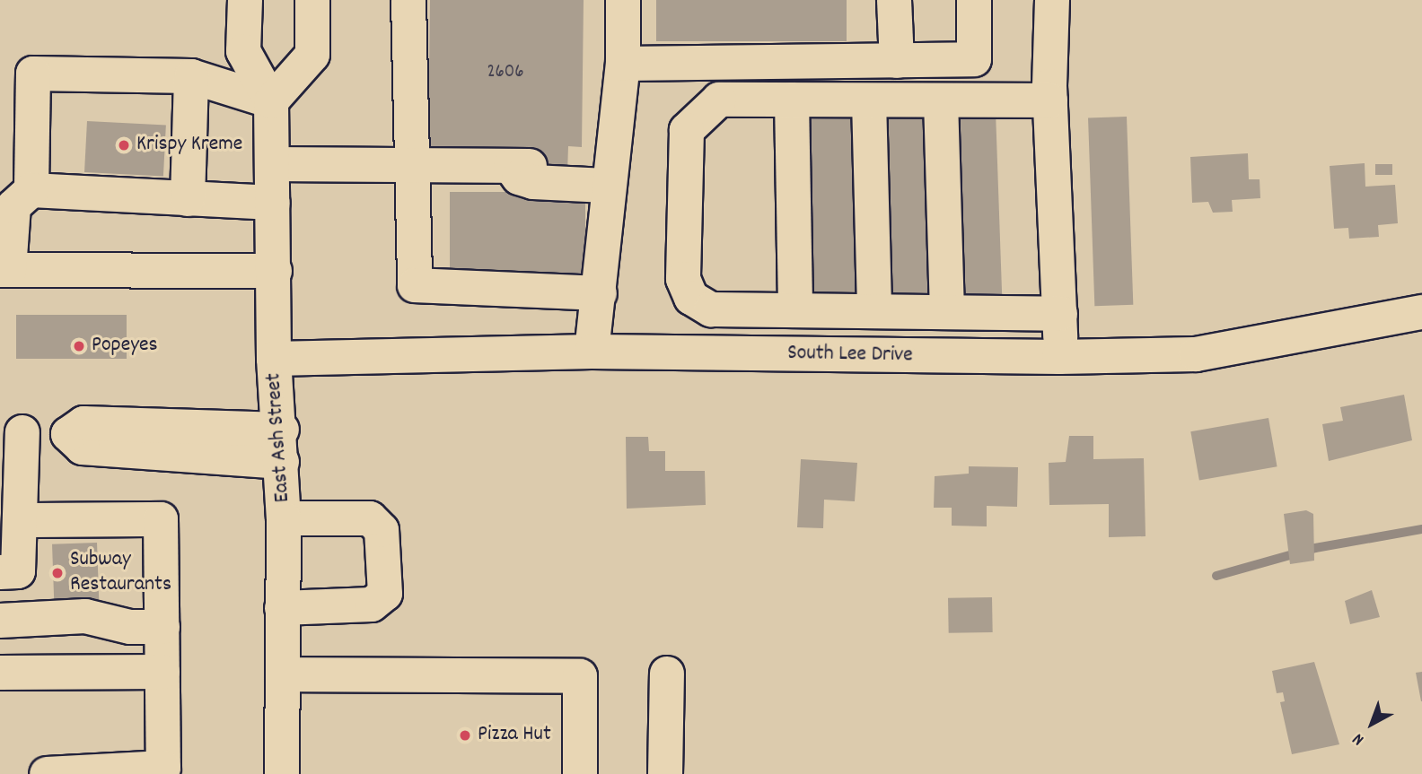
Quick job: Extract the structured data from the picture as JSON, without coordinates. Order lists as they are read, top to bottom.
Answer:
{
  "streets": {
    "street": ["South Lee Drive", "East Ash Street"]
  },
  "crossings": [
    ["South Lee Drive", "East Ash Street"]
  ],
  "places": [
    "Krispy Kreme",
    "Popeyes",
    "Subway Restaurants",
    "Pizza Hut"
  ],
  "house_numbers": ["2606"],
  "north": "bottom left"
}
